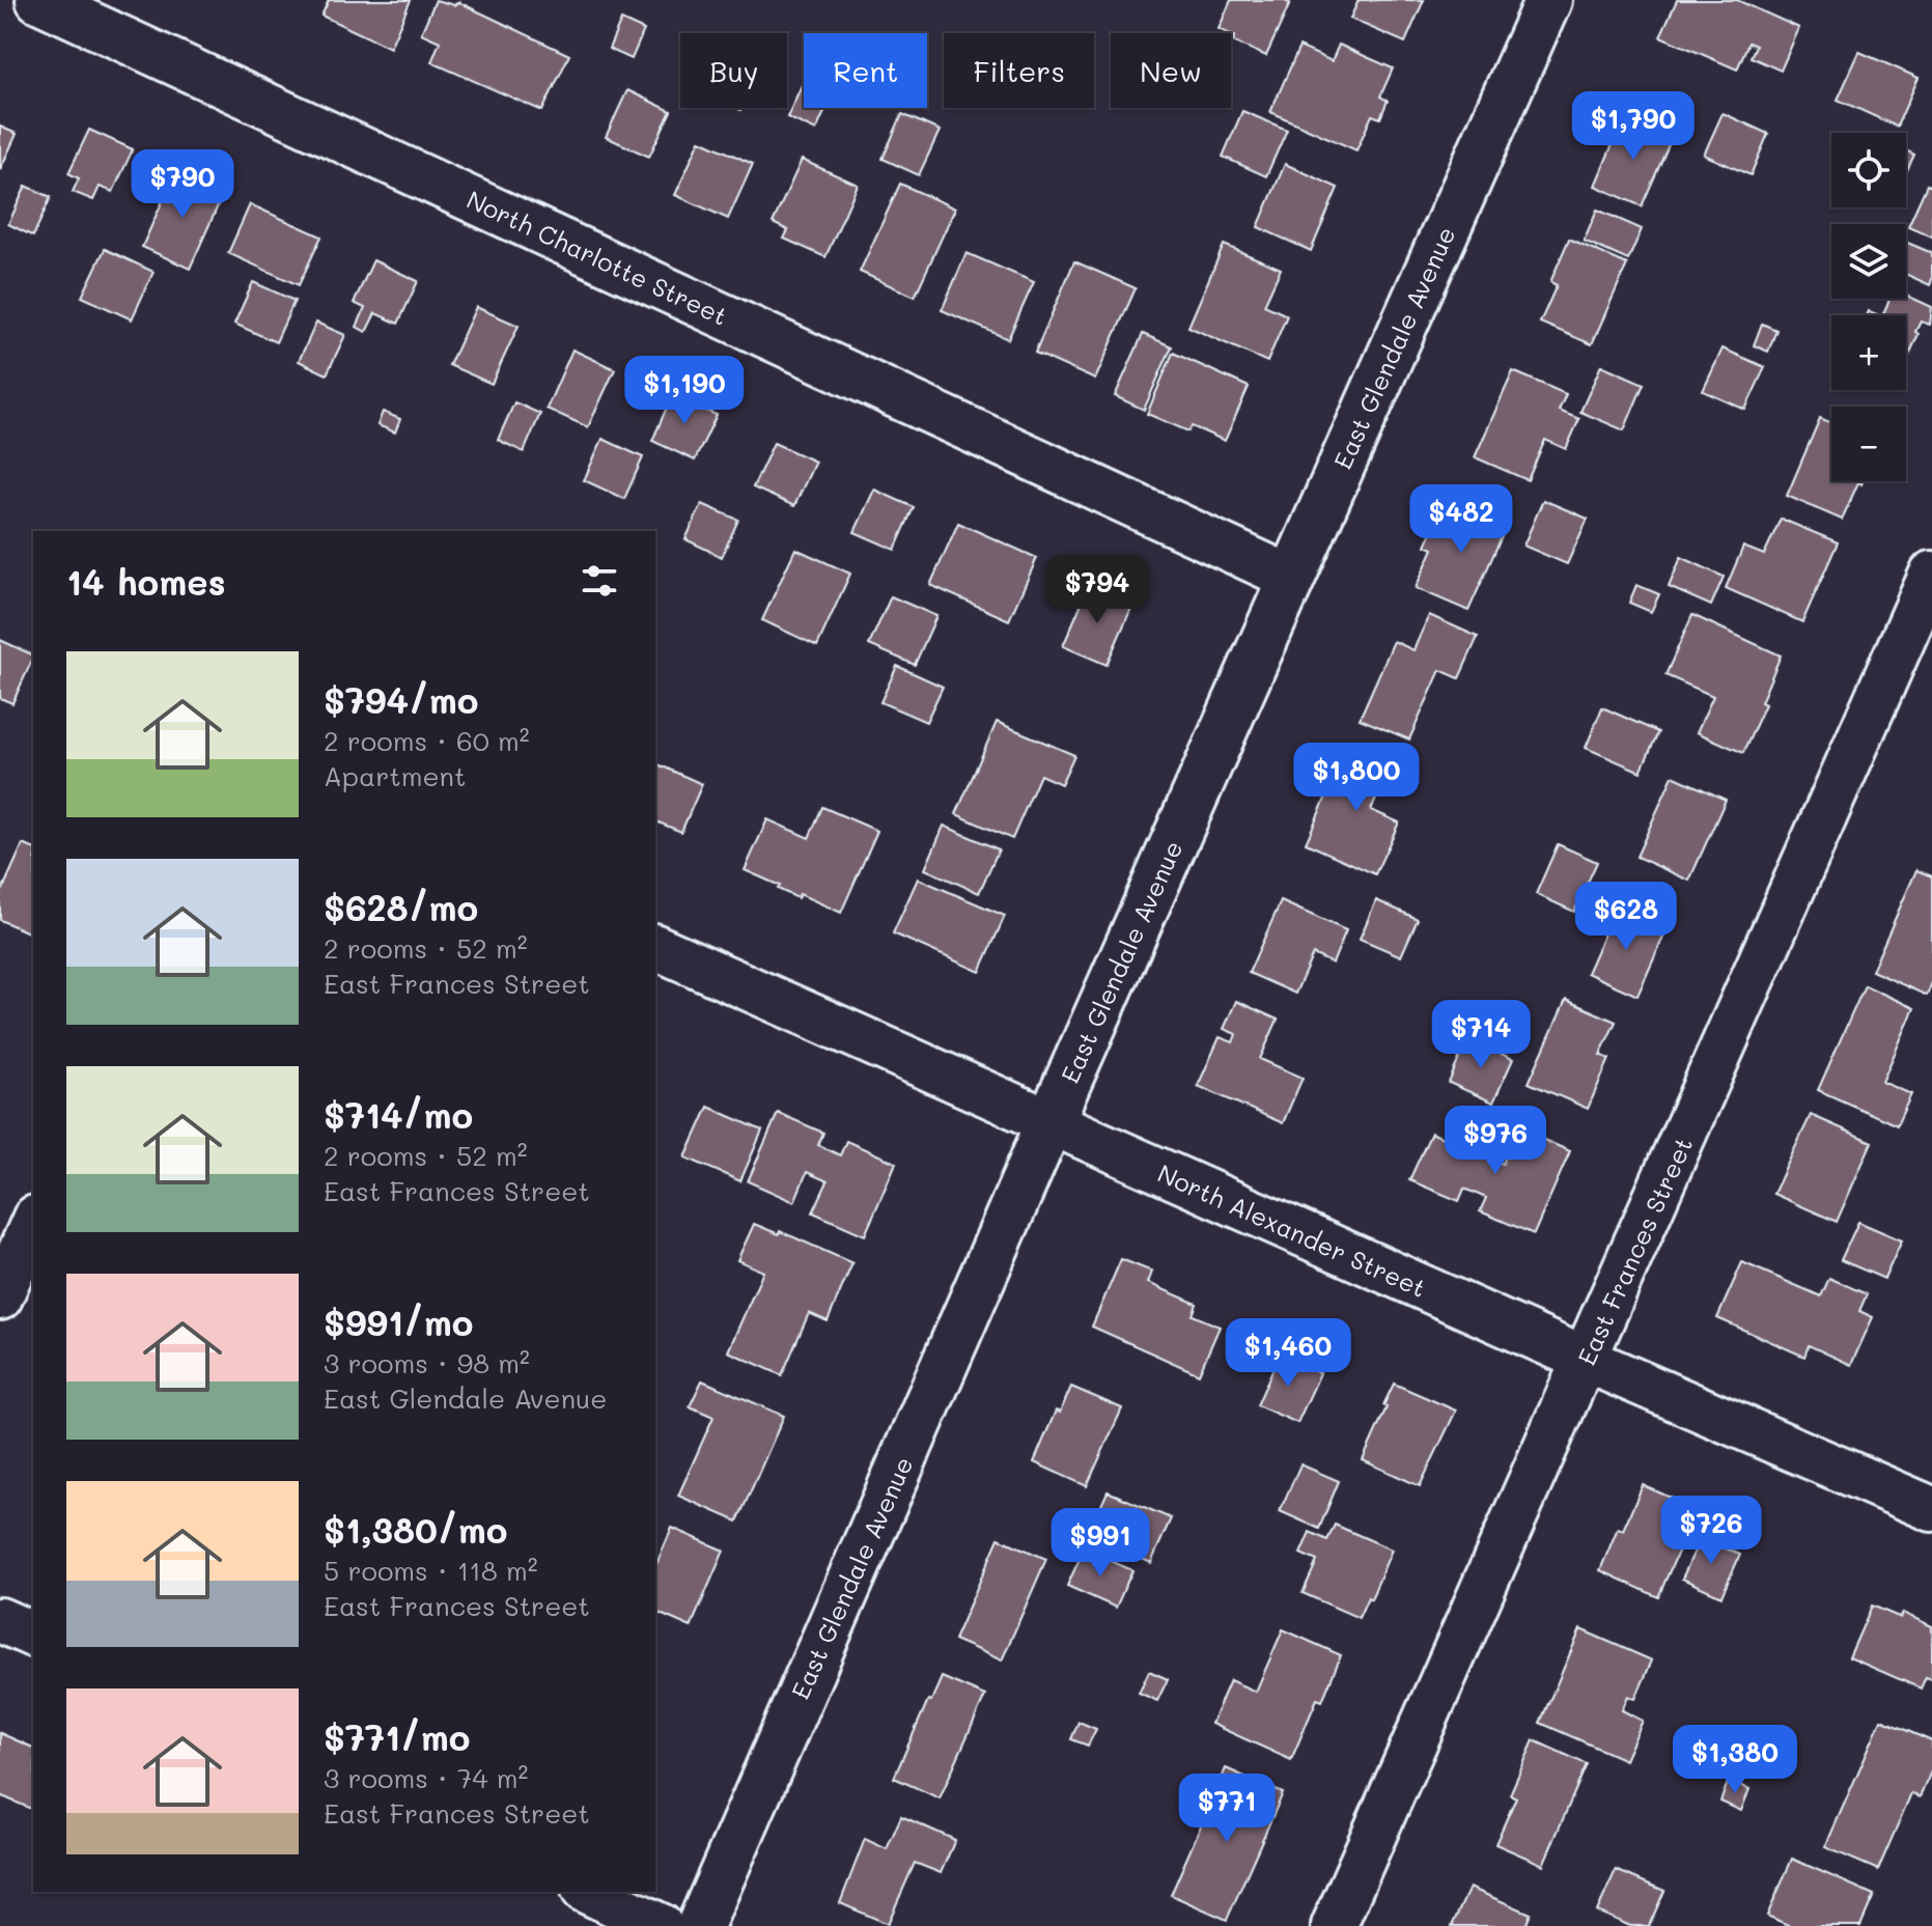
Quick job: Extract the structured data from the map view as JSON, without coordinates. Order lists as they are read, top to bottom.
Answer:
{
  "streets": {
    "street": [
      "North Charlotte Street",
      "East Glendale Avenue",
      "North Alexander Street",
      "East Frances Street"
    ]
  },
  "crossings": [
    ["North Charlotte Street", "East Glendale Avenue"],
    ["East Glendale Avenue", "North Alexander Street"],
    ["North Alexander Street", "East Frances Street"]
  ],
  "page": {
    "chip": [
      "Buy",
      "Rent",
      "Filters",
      "New"
    ],
    "price": [
      "$1,790",
      "$790",
      "$1,190",
      "$482",
      "$794",
      "$1,800",
      "$628",
      "$714",
      "$976",
      "$1,460",
      "$726",
      "$991",
      "$1,380",
      "$771"
    ],
    "map_buttons": ["+", "−"],
    "heading": "14 homes",
    "list": [
      {
        "name": "$794/mo",
        "note": "2 rooms · 60 m² · Apartment"
      },
      {
        "name": "$628/mo",
        "note": "2 rooms · 52 m² · East Frances Street"
      },
      {
        "name": "$714/mo",
        "note": "2 rooms · 52 m² · East Frances Street"
      },
      {
        "name": "$991/mo",
        "note": "3 rooms · 98 m² · East Glendale Avenue"
      },
      {
        "name": "$1,380/mo",
        "note": "5 rooms · 118 m² · East Frances Street"
      },
      {
        "name": "$771/mo",
        "note": "3 rooms · 74 m² · East Frances Street"
      }
    ]
  }
}
